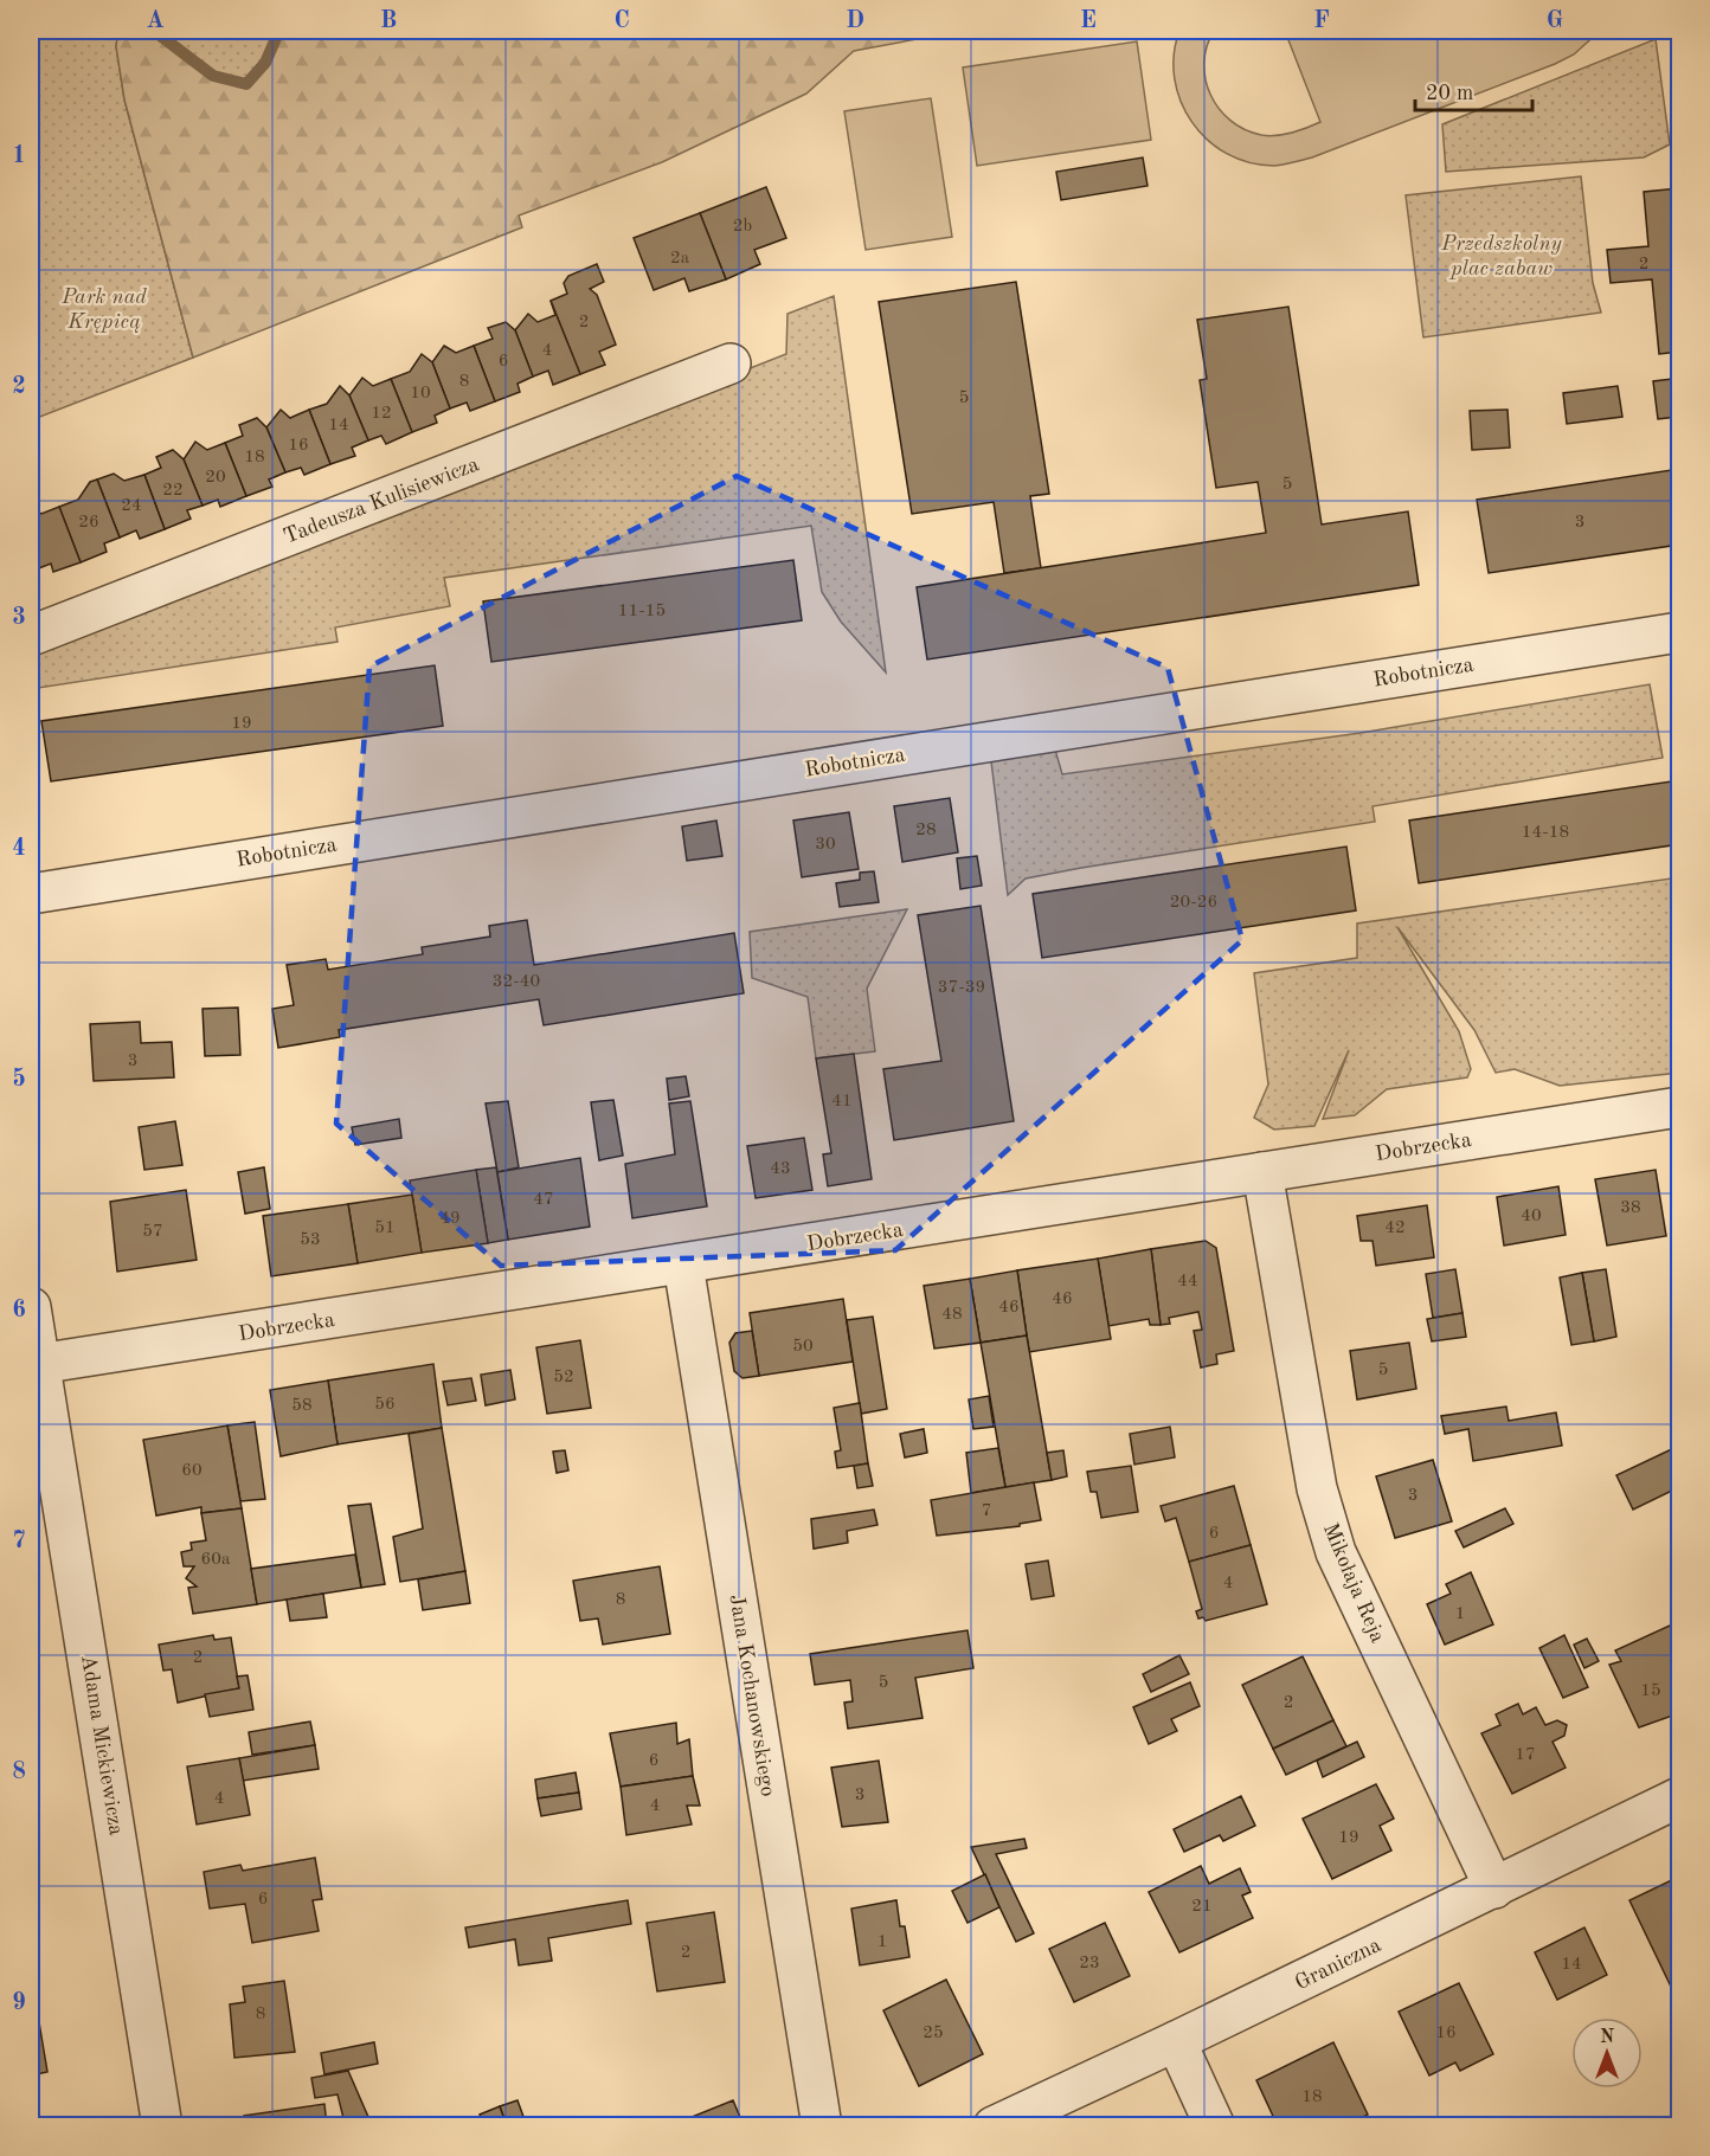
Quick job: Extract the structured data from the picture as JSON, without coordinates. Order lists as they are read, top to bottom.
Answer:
{
  "streets": {
    "street": [
      "Tadeusza Kulisiewicza",
      "Robotnicza",
      "Dobrzecka",
      "Mikołaja Reja",
      "Jana Kochanowskiego",
      "Adama Mickiewicza",
      "Graniczna"
    ]
  },
  "crossings": [
    ["Dobrzecka", "Mikołaja Reja"],
    ["Dobrzecka", "Jana Kochanowskiego"],
    ["Dobrzecka", "Adama Mickiewicza"],
    ["Mikołaja Reja", "Graniczna"]
  ],
  "parks": ["Przedszkolny plac zabaw", "Park nad Krępicą"],
  "house_numbers": [
    "2b",
    "2a",
    "2",
    "2",
    "4",
    "6",
    "8",
    "10",
    "5",
    "12",
    "14",
    "16",
    "18",
    "20",
    "5",
    "22",
    "24",
    "26",
    "3",
    "11-15",
    "19",
    "28",
    "14-18",
    "30",
    "20-26",
    "32-40",
    "37-39",
    "3",
    "41",
    "43",
    "47",
    "38",
    "40",
    "49",
    "51",
    "42",
    "57",
    "53",
    "44",
    "46",
    "46",
    "48",
    "50",
    "5",
    "52",
    "56",
    "58",
    "60",
    "3",
    "7",
    "6",
    "60a",
    "4",
    "8",
    "1",
    "2",
    "5",
    "15",
    "2",
    "17",
    "6",
    "3",
    "4",
    "4",
    "19",
    "6",
    "21",
    "1",
    "2",
    "23",
    "14",
    "8",
    "25",
    "16",
    "18"
  ],
  "scale_bar": "20 m",
  "north": "top",
  "grid": {
    "columns": [
      "A",
      "B",
      "C",
      "D",
      "E",
      "F",
      "G"
    ],
    "rows": [
      "1",
      "2",
      "3",
      "4",
      "5",
      "6",
      "7",
      "8",
      "9"
    ]
  }
}
